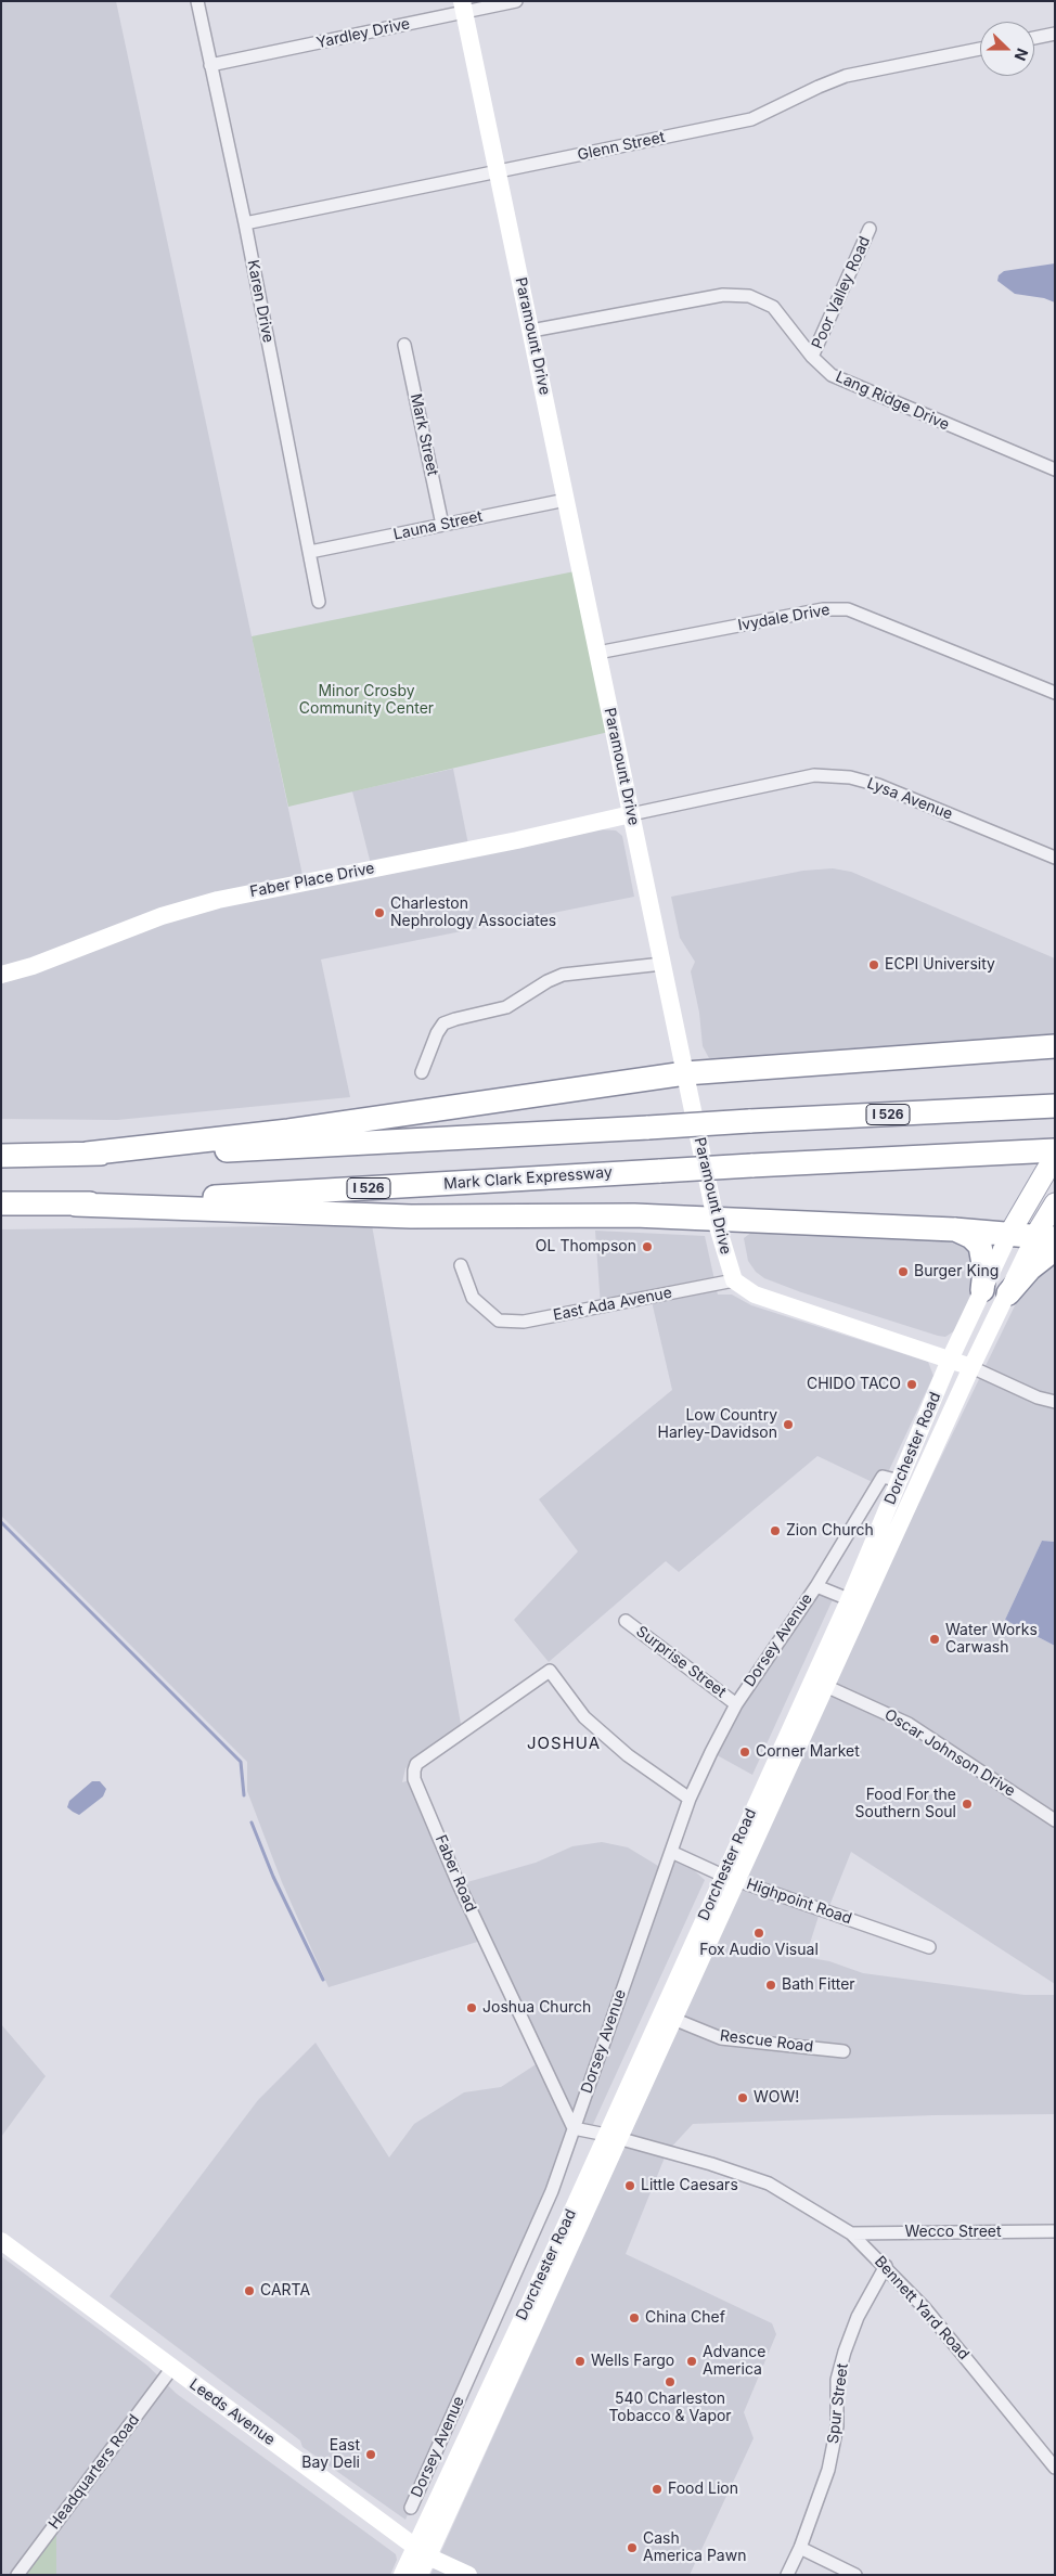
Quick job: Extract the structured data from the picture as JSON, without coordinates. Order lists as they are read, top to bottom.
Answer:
{
  "streets": {
    "highway": ["I 526", "Mark Clark Expressway"],
    "main road": ["Dorchester Road"],
    "street": [
      "Yardley Drive",
      "Glenn Street",
      "Poor Valley Road",
      "Karen Drive",
      "Paramount Drive",
      "Lang Ridge Drive",
      "Mark Street",
      "Launa Street",
      "Ivydale Drive",
      "Lysa Avenue",
      "Faber Place Drive",
      "East Ada Avenue",
      "Dorsey Avenue",
      "Surprise Street",
      "Oscar Johnson Drive",
      "Faber Road",
      "Highpoint Road",
      "Rescue Road",
      "Wecco Street",
      "Bennett Yard Road",
      "Spur Street",
      "Leeds Avenue",
      "Headquarters Road"
    ]
  },
  "crossings": [
    ["Yardley Drive", "Karen Drive"],
    ["Yardley Drive", "Paramount Drive"],
    ["Glenn Street", "Karen Drive"],
    ["Glenn Street", "Paramount Drive"],
    ["Poor Valley Road", "Lang Ridge Drive"],
    ["Karen Drive", "Launa Street"],
    ["Paramount Drive", "Lang Ridge Drive"],
    ["Paramount Drive", "Launa Street"],
    ["Paramount Drive", "Ivydale Drive"],
    ["Paramount Drive", "Lysa Avenue"],
    ["Paramount Drive", "Faber Place Drive"],
    ["Paramount Drive", "East Ada Avenue"],
    ["Mark Street", "Launa Street"],
    ["Lysa Avenue", "Faber Place Drive"],
    ["Dorchester Road", "Dorsey Avenue"],
    ["Dorchester Road", "Oscar Johnson Drive"],
    ["Dorchester Road", "Highpoint Road"],
    ["Dorchester Road", "Rescue Road"],
    ["Dorchester Road", "Bennett Yard Road"],
    ["Dorchester Road", "Leeds Avenue"],
    ["Dorsey Avenue", "Surprise Street"],
    ["Dorsey Avenue", "Faber Road"],
    ["Dorsey Avenue", "Highpoint Road"],
    ["Dorsey Avenue", "Bennett Yard Road"],
    ["Faber Road", "Bennett Yard Road"],
    ["Wecco Street", "Bennett Yard Road"],
    ["Bennett Yard Road", "Spur Street"],
    ["Leeds Avenue", "Headquarters Road"]
  ],
  "districts": ["JOSHUA"],
  "parks": ["Minor Crosby Community Center"],
  "places": [
    "Charleston Nephrology Associates",
    "ECPI University",
    "OL Thompson",
    "Burger King",
    "CHIDO TACO",
    "Low Country Harley-Davidson",
    "Zion Church",
    "Water Works Carwash",
    "Corner Market",
    "Food For the Southern Soul",
    "Fox Audio Visual",
    "Bath Fitter",
    "Joshua Church",
    "WOW!",
    "Little Caesars",
    "CARTA",
    "China Chef",
    "Wells Fargo",
    "Advance America",
    "540 Charleston Tobacco & Vapor",
    "East Bay Deli",
    "Food Lion",
    "Cash America Pawn"
  ],
  "north": "right"
}
